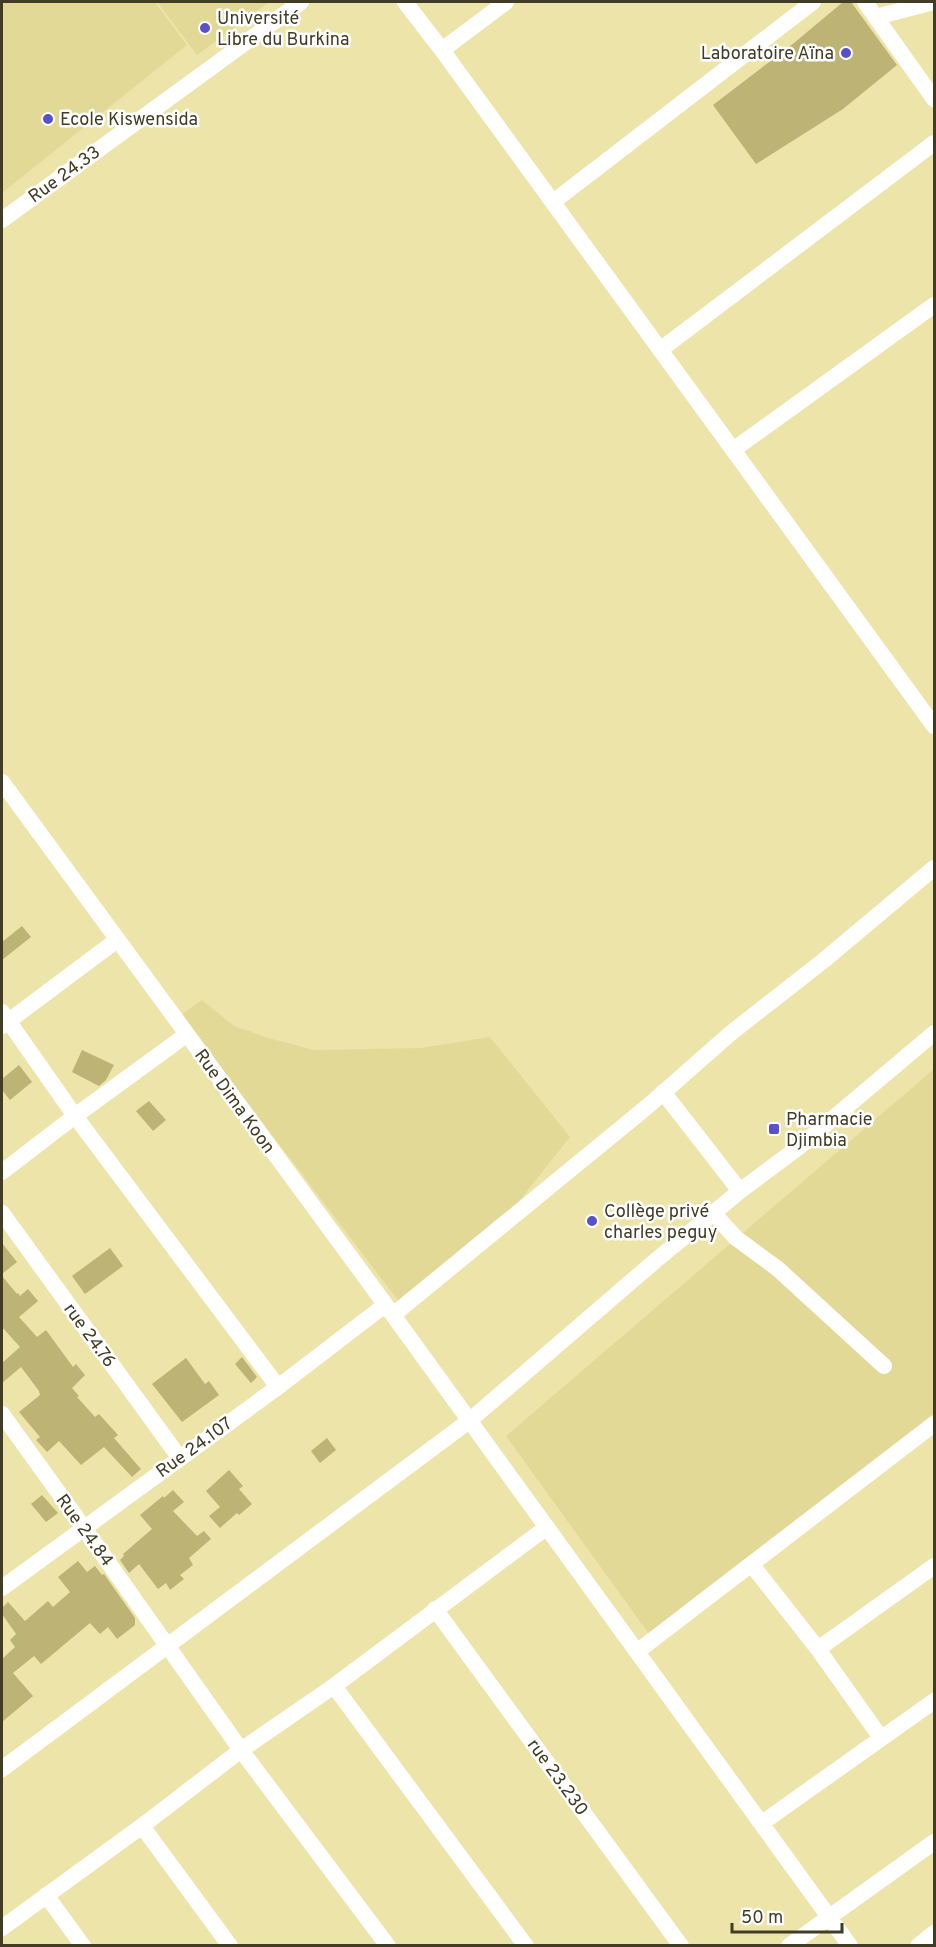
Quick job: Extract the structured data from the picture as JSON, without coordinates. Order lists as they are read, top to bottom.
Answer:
{
  "streets": {
    "street": [
      "Rue 24.33",
      "Rue Dima Koon",
      "rue 24.76",
      "Rue 24.107",
      "Rue 24.84",
      "rue 23.230"
    ]
  },
  "crossings": [
    ["Rue Dima Koon", "Rue 24.107"],
    ["rue 24.76", "Rue 24.107"],
    ["Rue 24.107", "Rue 24.84"]
  ],
  "places": {
    "other": [
      "Université Libre du Burkina",
      "Laboratoire Aïna",
      "Ecole Kiswensida",
      "Collège privé charles peguy"
    ],
    "transit": ["Pharmacie Djimbia"]
  },
  "scale_bar": "50 m"
}
